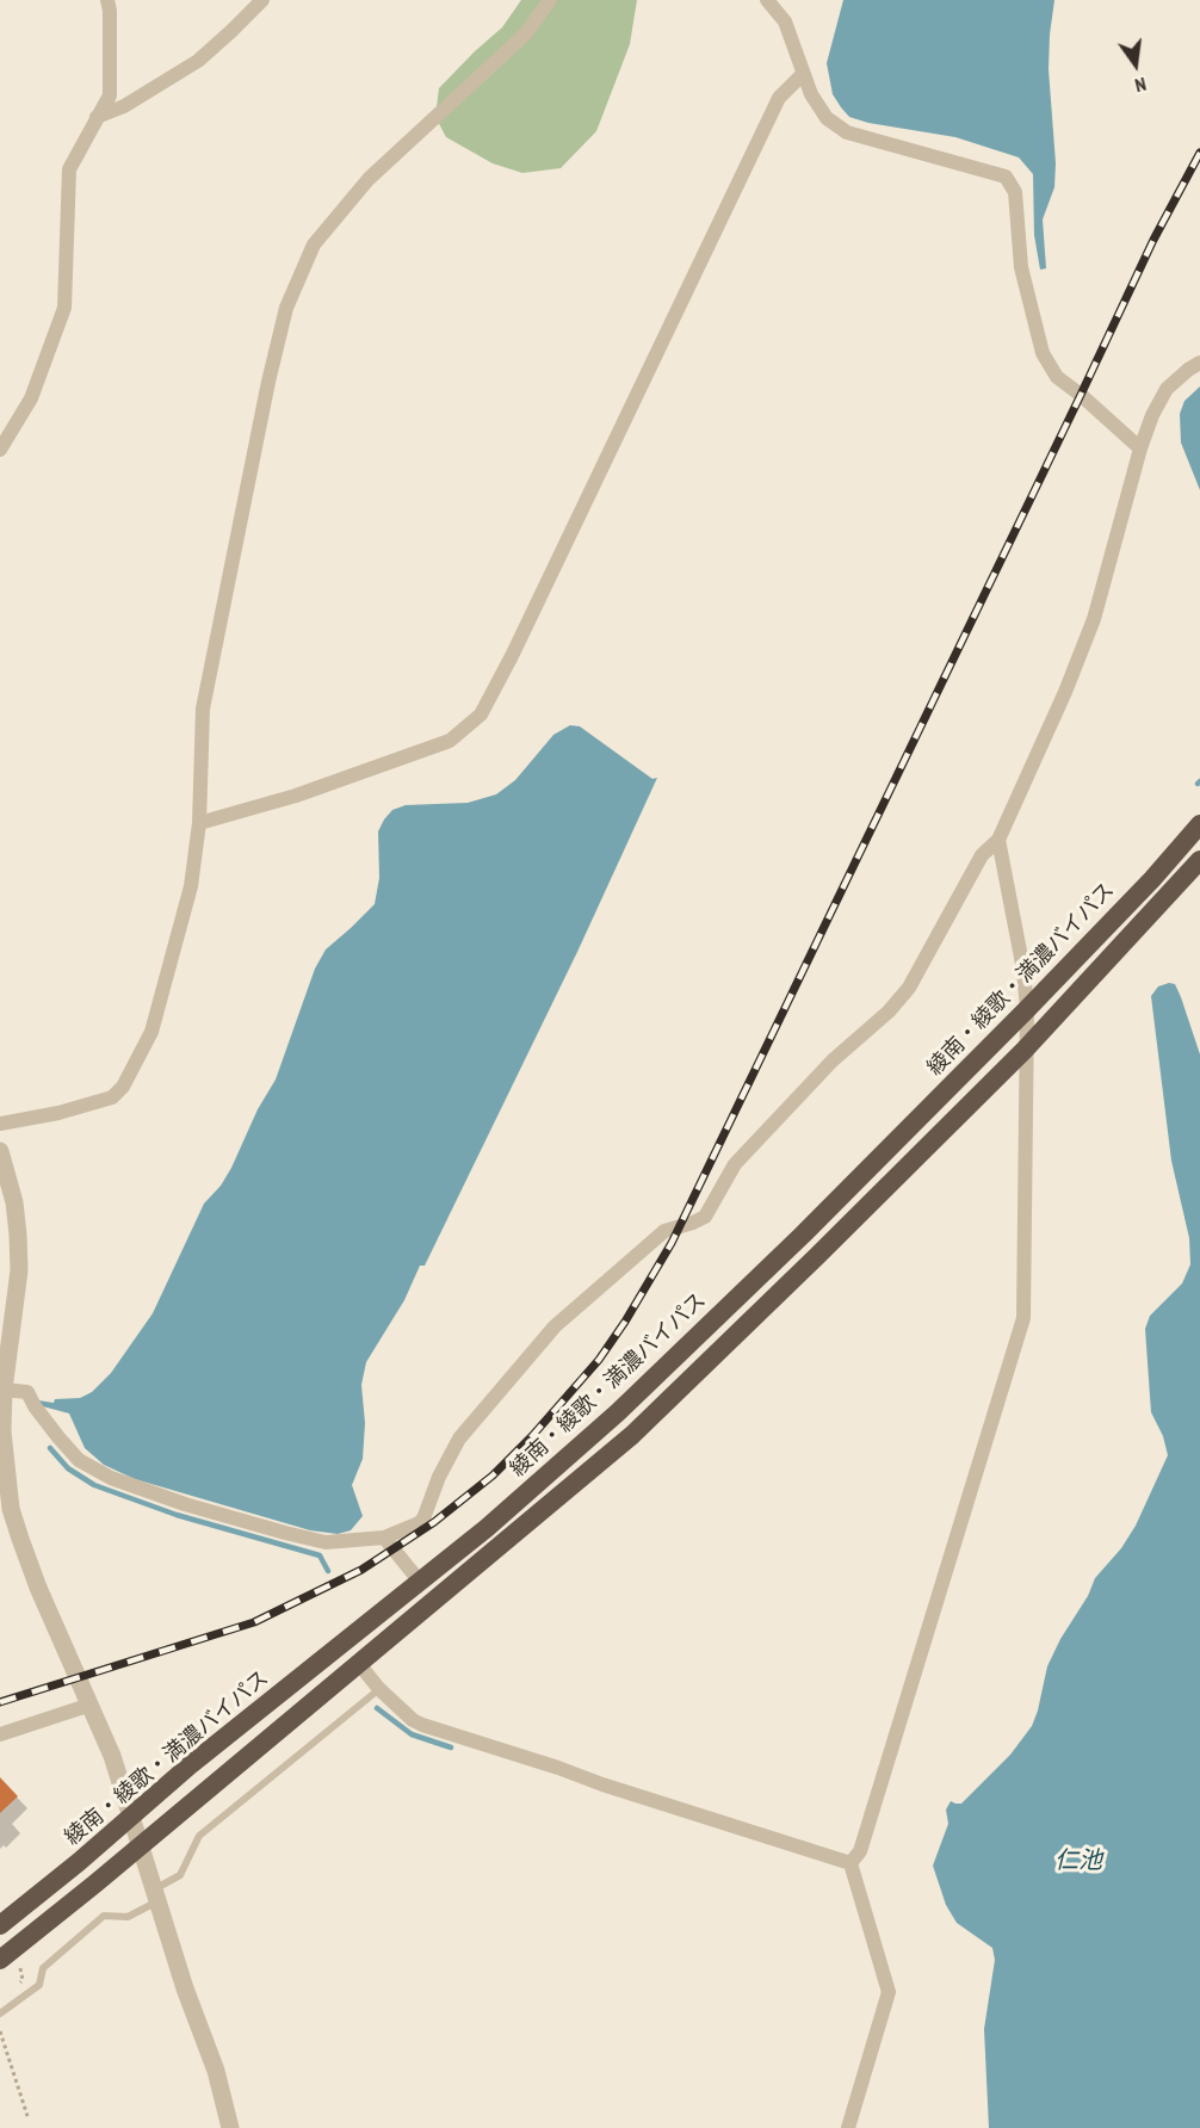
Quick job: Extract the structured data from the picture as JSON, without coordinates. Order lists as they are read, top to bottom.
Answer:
{
  "streets": {
    "highway": ["綾南・綾歌・満濃バイパス"]
  },
  "water": ["仁池"],
  "north": "bottom"
}
